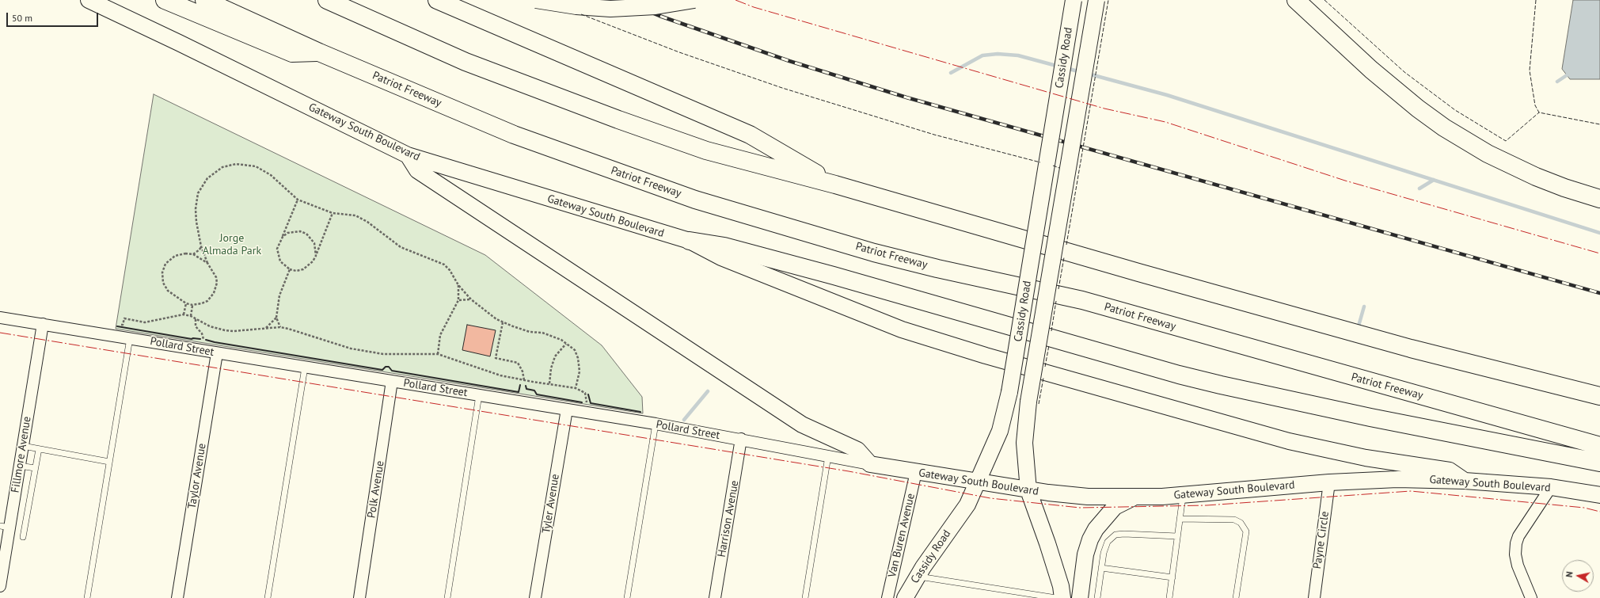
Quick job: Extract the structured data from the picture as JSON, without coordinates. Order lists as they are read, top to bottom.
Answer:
{
  "streets": {
    "highway": ["Patriot Freeway"],
    "main road": ["Cassidy Road", "Gateway South Boulevard"],
    "street": [
      "Pollard Street",
      "Fillmore Avenue",
      "Taylor Avenue",
      "Polk Avenue",
      "Tyler Avenue",
      "Harrison Avenue",
      "Van Buren Avenue",
      "Payne Circle"
    ]
  },
  "crossings": [
    ["Cassidy Road", "Gateway South Boulevard"],
    ["Gateway South Boulevard", "Pollard Street"],
    ["Gateway South Boulevard", "Van Buren Avenue"],
    ["Gateway South Boulevard", "Payne Circle"],
    ["Pollard Street", "Fillmore Avenue"],
    ["Pollard Street", "Taylor Avenue"],
    ["Pollard Street", "Polk Avenue"],
    ["Pollard Street", "Tyler Avenue"],
    ["Pollard Street", "Harrison Avenue"]
  ],
  "parks": ["Jorge Almada Park"],
  "scale_bar": "50 m",
  "north": "left"
}
